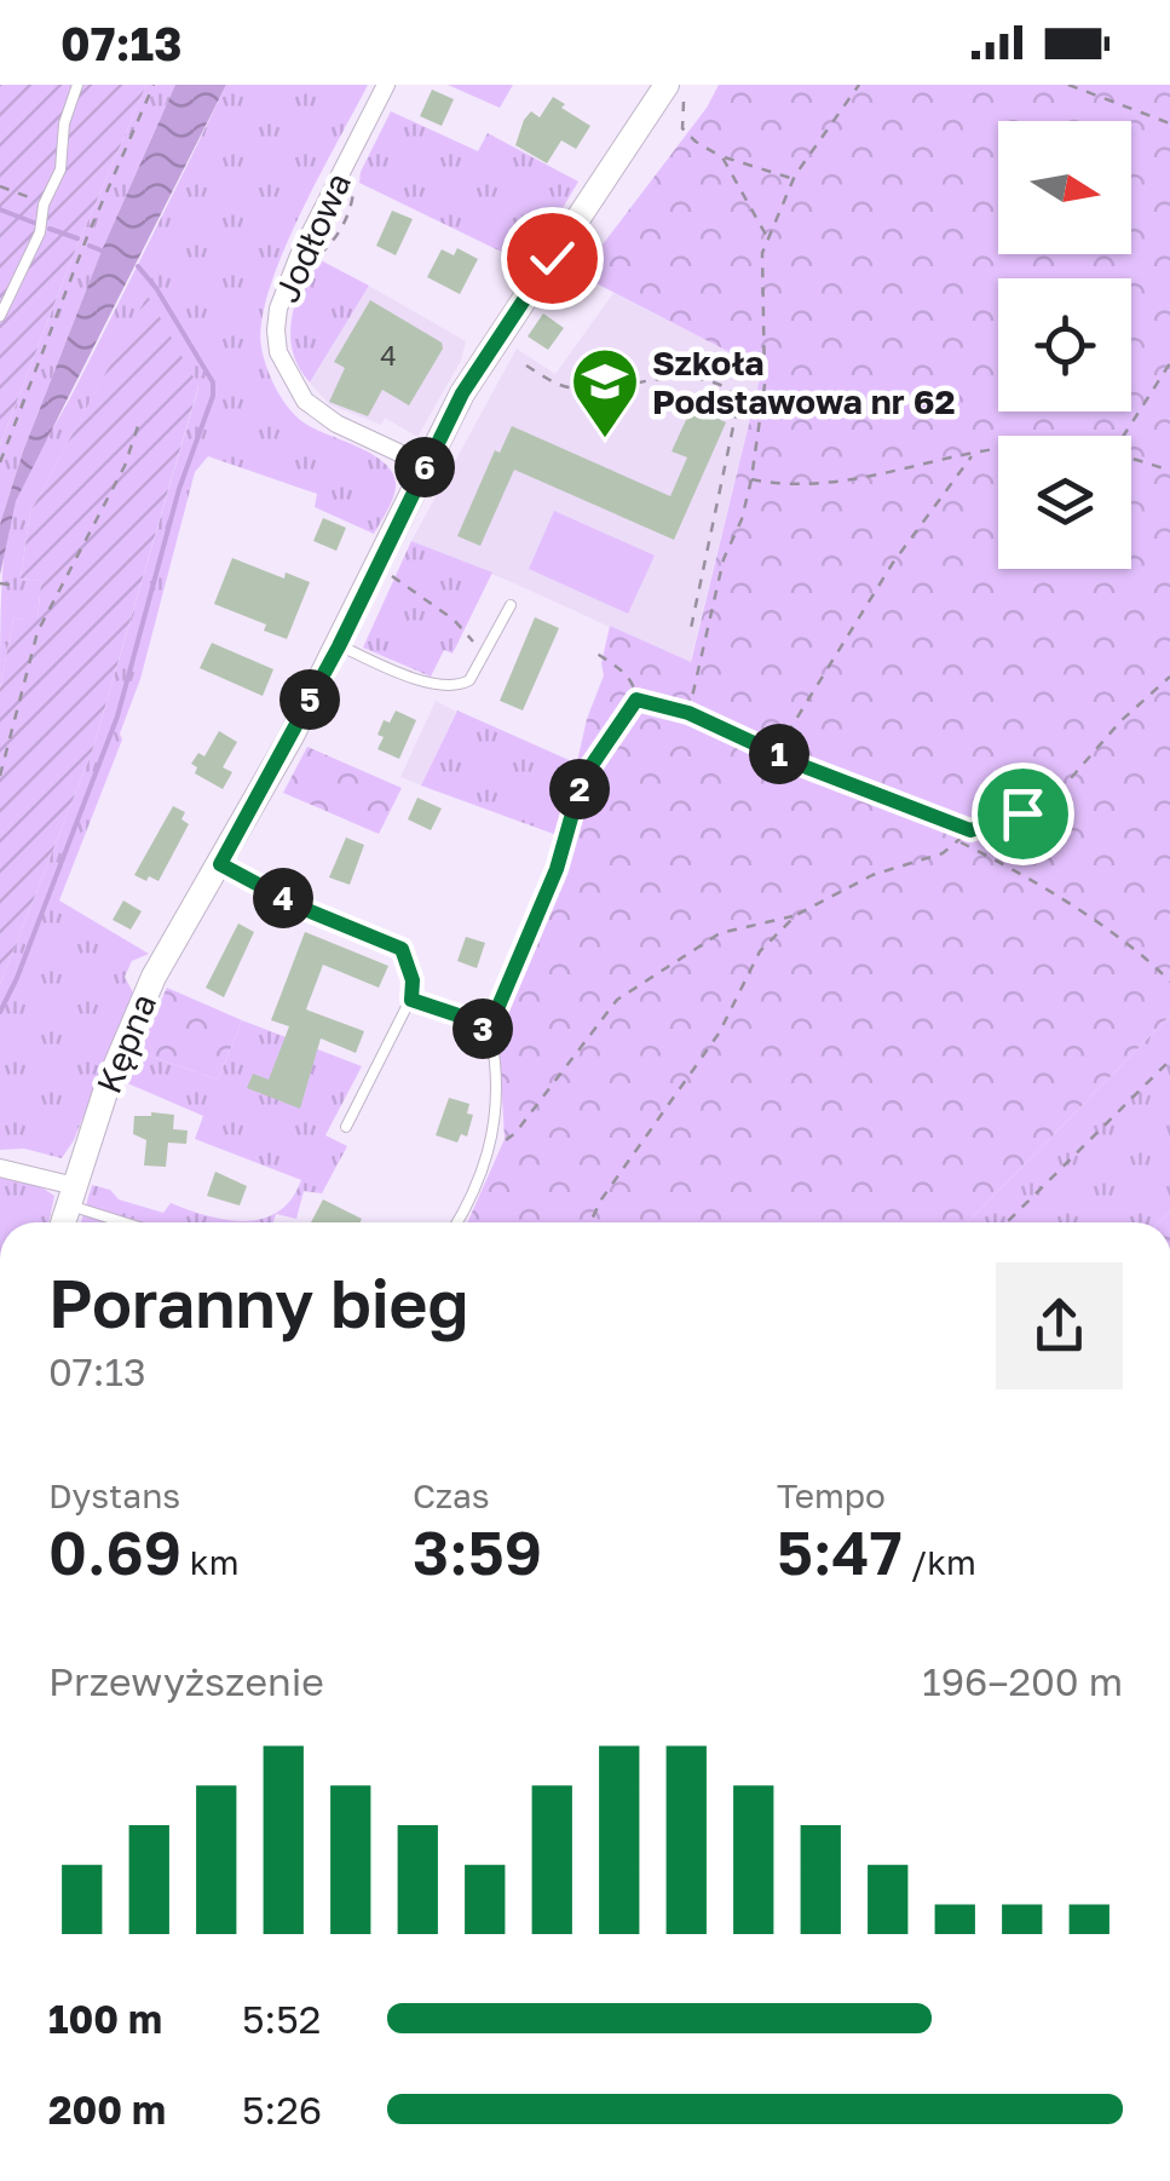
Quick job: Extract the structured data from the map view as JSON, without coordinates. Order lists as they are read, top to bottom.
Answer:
{
  "streets": {
    "street": ["Jodłowa", "Kępna"]
  },
  "crossings": [
    ["Jodłowa", "Kępna"]
  ],
  "places": {
    "school or university": ["Szkoła Podstawowa nr 62"]
  },
  "house_numbers": ["4"],
  "north": "right",
  "page": {
    "status": "07:13",
    "pins": [
      "6",
      "5",
      "1",
      "2",
      "4",
      "3"
    ],
    "heading": ["Poranny bieg", "07:13"],
    "stats": [
      ["Dystans", "0.69 km"],
      ["Czas", "3:59"],
      ["Tempo", "5:47 /km"]
    ],
    "chart": ["Przewyższenie", "196–200 m"],
    "list": [
      {
        "name": "100 m",
        "note": "5:52"
      },
      {
        "name": "200 m",
        "note": "5:26"
      }
    ]
  }
}
